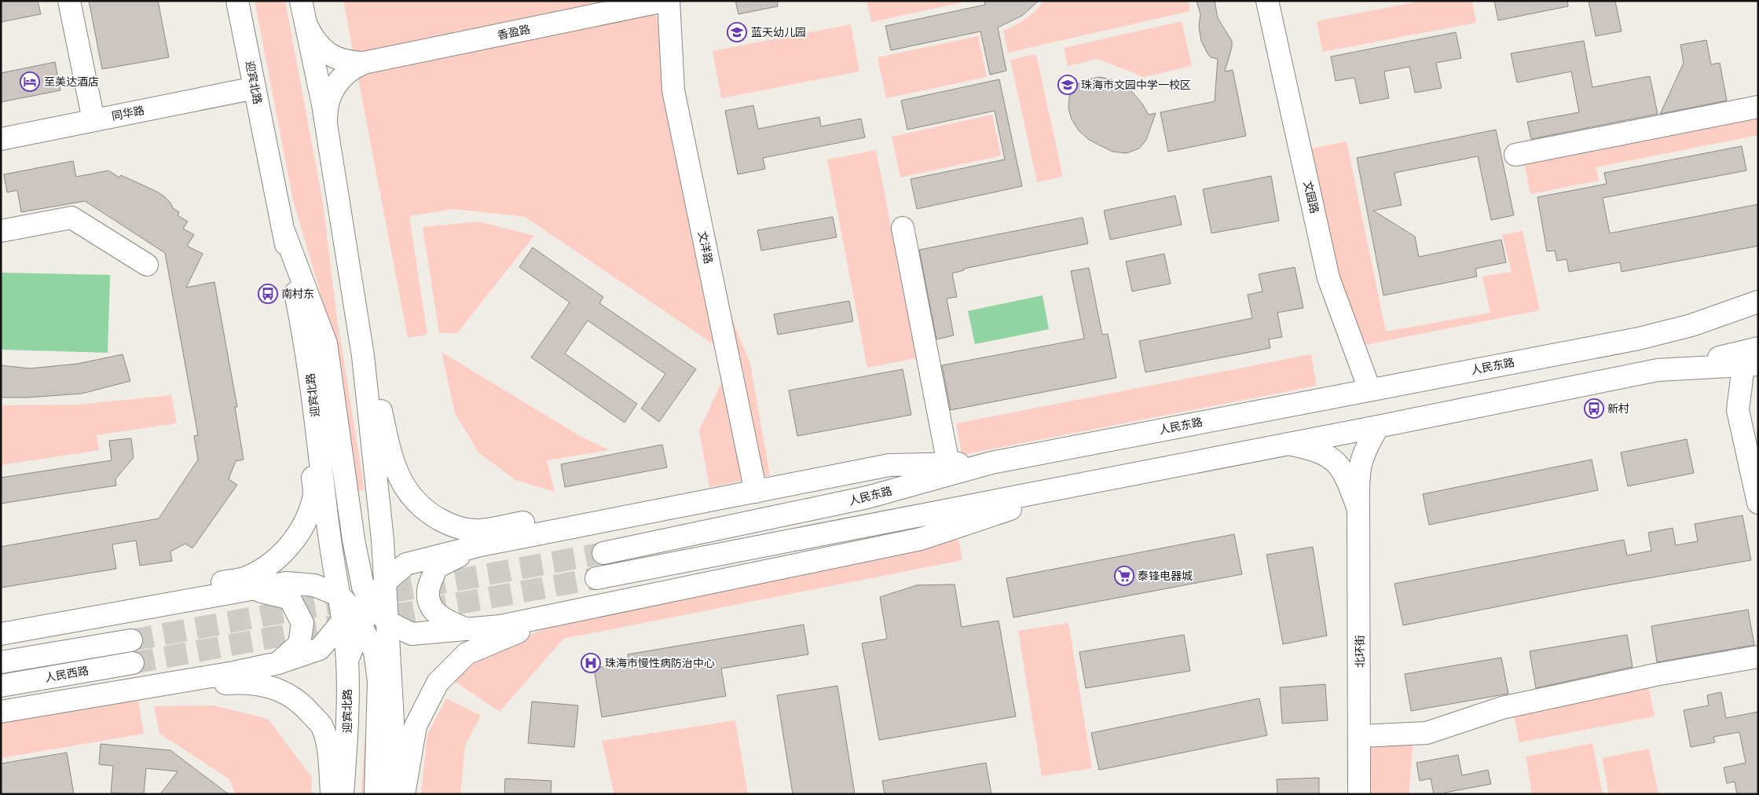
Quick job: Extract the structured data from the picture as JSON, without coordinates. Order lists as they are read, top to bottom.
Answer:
{
  "streets": {
    "main road": [
      "香盈路",
      "迎宾北路",
      "同华路",
      "文园路",
      "文洋路",
      "人民东路",
      "北环街",
      "人民西路"
    ]
  },
  "crossings": [
    ["迎宾北路", "同华路"],
    ["文园路", "人民东路"]
  ],
  "places": {
    "school or university": ["蓝天幼儿园", "珠海市文园中学一校区"],
    "hotel": ["至美达酒店"],
    "bus stop": ["南村东", "新村"],
    "supermarket": ["泰锋电器城"],
    "hospital": ["珠海市慢性病防治中心"]
  }
}
